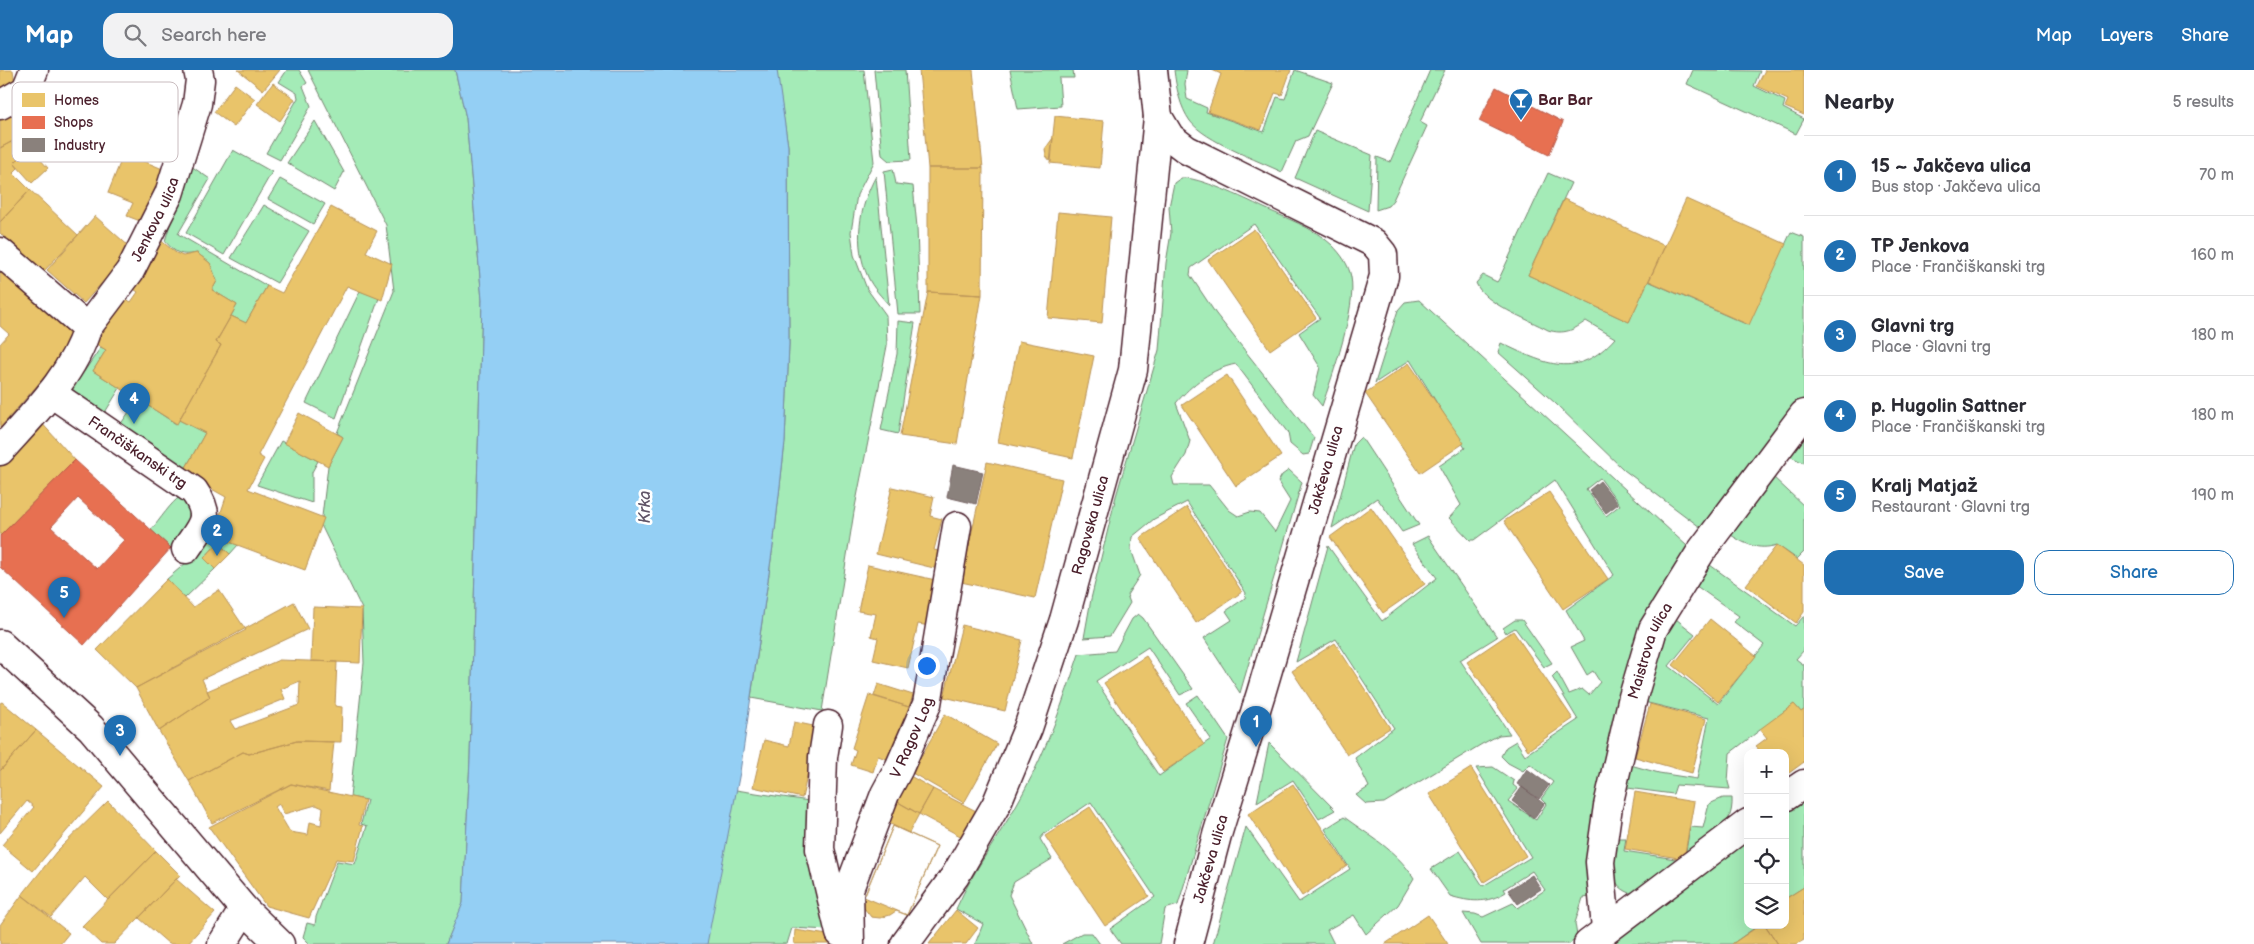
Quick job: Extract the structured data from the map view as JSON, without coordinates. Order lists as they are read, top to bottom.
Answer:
{
  "streets": {
    "street": [
      "Jenkova ulica",
      "Frančiškanski trg",
      "Jakčeva ulica",
      "Ragovska ulica",
      "Maistrova ulica",
      "V Ragov Log"
    ]
  },
  "crossings": [
    ["Jenkova ulica", "Frančiškanski trg"],
    ["Jakčeva ulica", "Ragovska ulica"]
  ],
  "water": ["Krka"],
  "places": {
    "bar": ["Bar Bar"]
  },
  "legend": ["Homes", "Shops", "Industry"],
  "page": {
    "header": "Map",
    "search": "Search here",
    "nav": ["Map", "Layers", "Share"],
    "heading": ["Nearby", "5 results"],
    "list": [
      {
        "mark": "1",
        "name": "15 ~ Jakčeva ulica",
        "note": "Bus stop · Jakčeva ulica",
        "value": "70 m"
      },
      {
        "mark": "2",
        "name": "TP Jenkova",
        "note": "Place · Frančiškanski trg",
        "value": "160 m"
      },
      {
        "mark": "3",
        "name": "Glavni trg",
        "note": "Place · Glavni trg",
        "value": "180 m"
      },
      {
        "mark": "4",
        "name": "p. Hugolin Sattner",
        "note": "Place · Frančiškanski trg",
        "value": "180 m"
      },
      {
        "mark": "5",
        "name": "Kralj Matjaž",
        "note": "Restaurant · Glavni trg",
        "value": "190 m"
      }
    ],
    "pins": [
      "4",
      "2",
      "5",
      "1",
      "3"
    ],
    "buttons": ["Save", "Share"],
    "map_buttons": ["+", "−"]
  }
}
